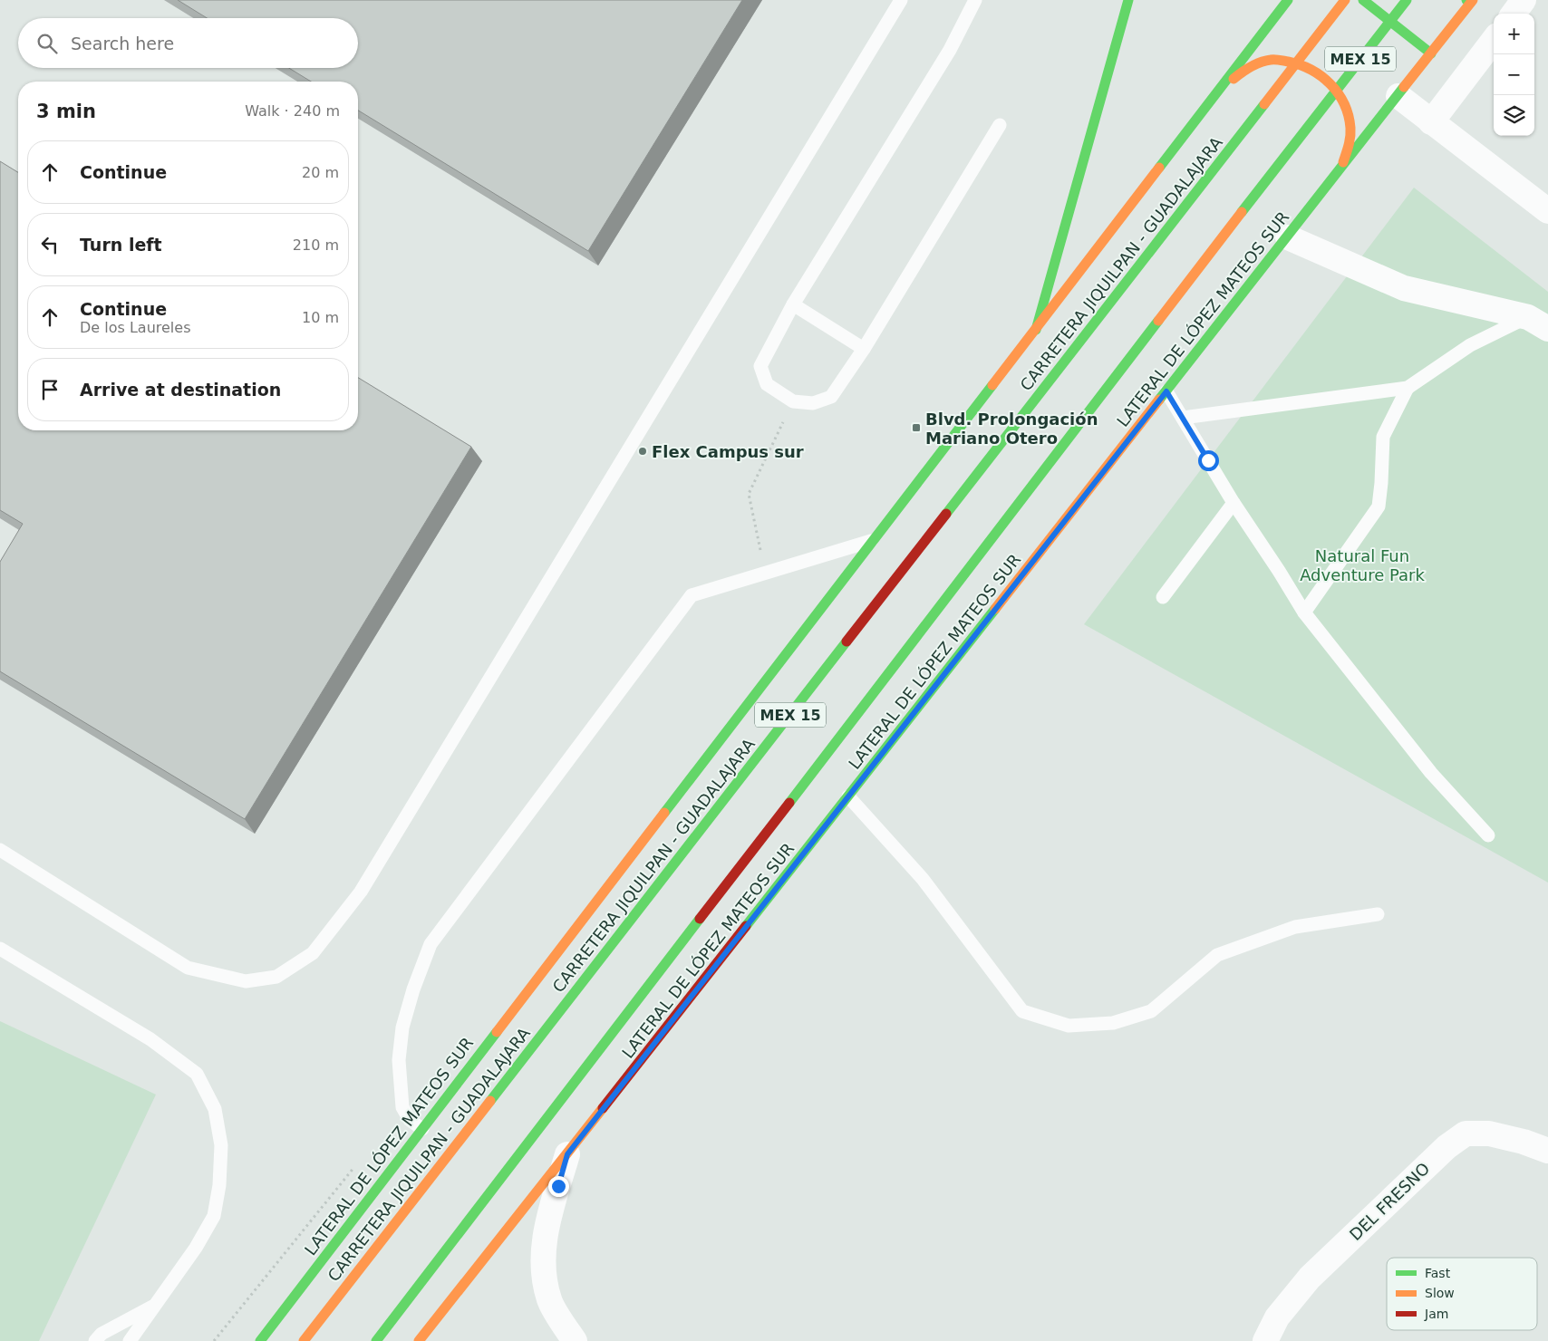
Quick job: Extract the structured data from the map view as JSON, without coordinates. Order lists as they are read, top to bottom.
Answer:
{
  "streets": {
    "main road": ["MEX 15", "CARRETERA JIQUILPAN - GUADALAJARA", "LATERAL DE LÓPEZ MATEOS SUR"],
    "street": ["DEL FRESNO"]
  },
  "parks": ["Natural Fun Adventure Park"],
  "places": {
    "transit": ["Blvd. Prolongación Mariano Otero"],
    "other": ["Flex Campus sur"]
  },
  "legend": ["Fast", "Slow", "Jam"],
  "page": {
    "map_buttons": ["+", "−"],
    "search": "Search here",
    "heading": ["3 min", "Walk · 240 m"],
    "list": [
      ["Continue", "20 m"],
      ["Turn left", "210 m"],
      ["Continue", "De los Laureles", "10 m"],
      "Arrive at destination"
    ]
  }
}
